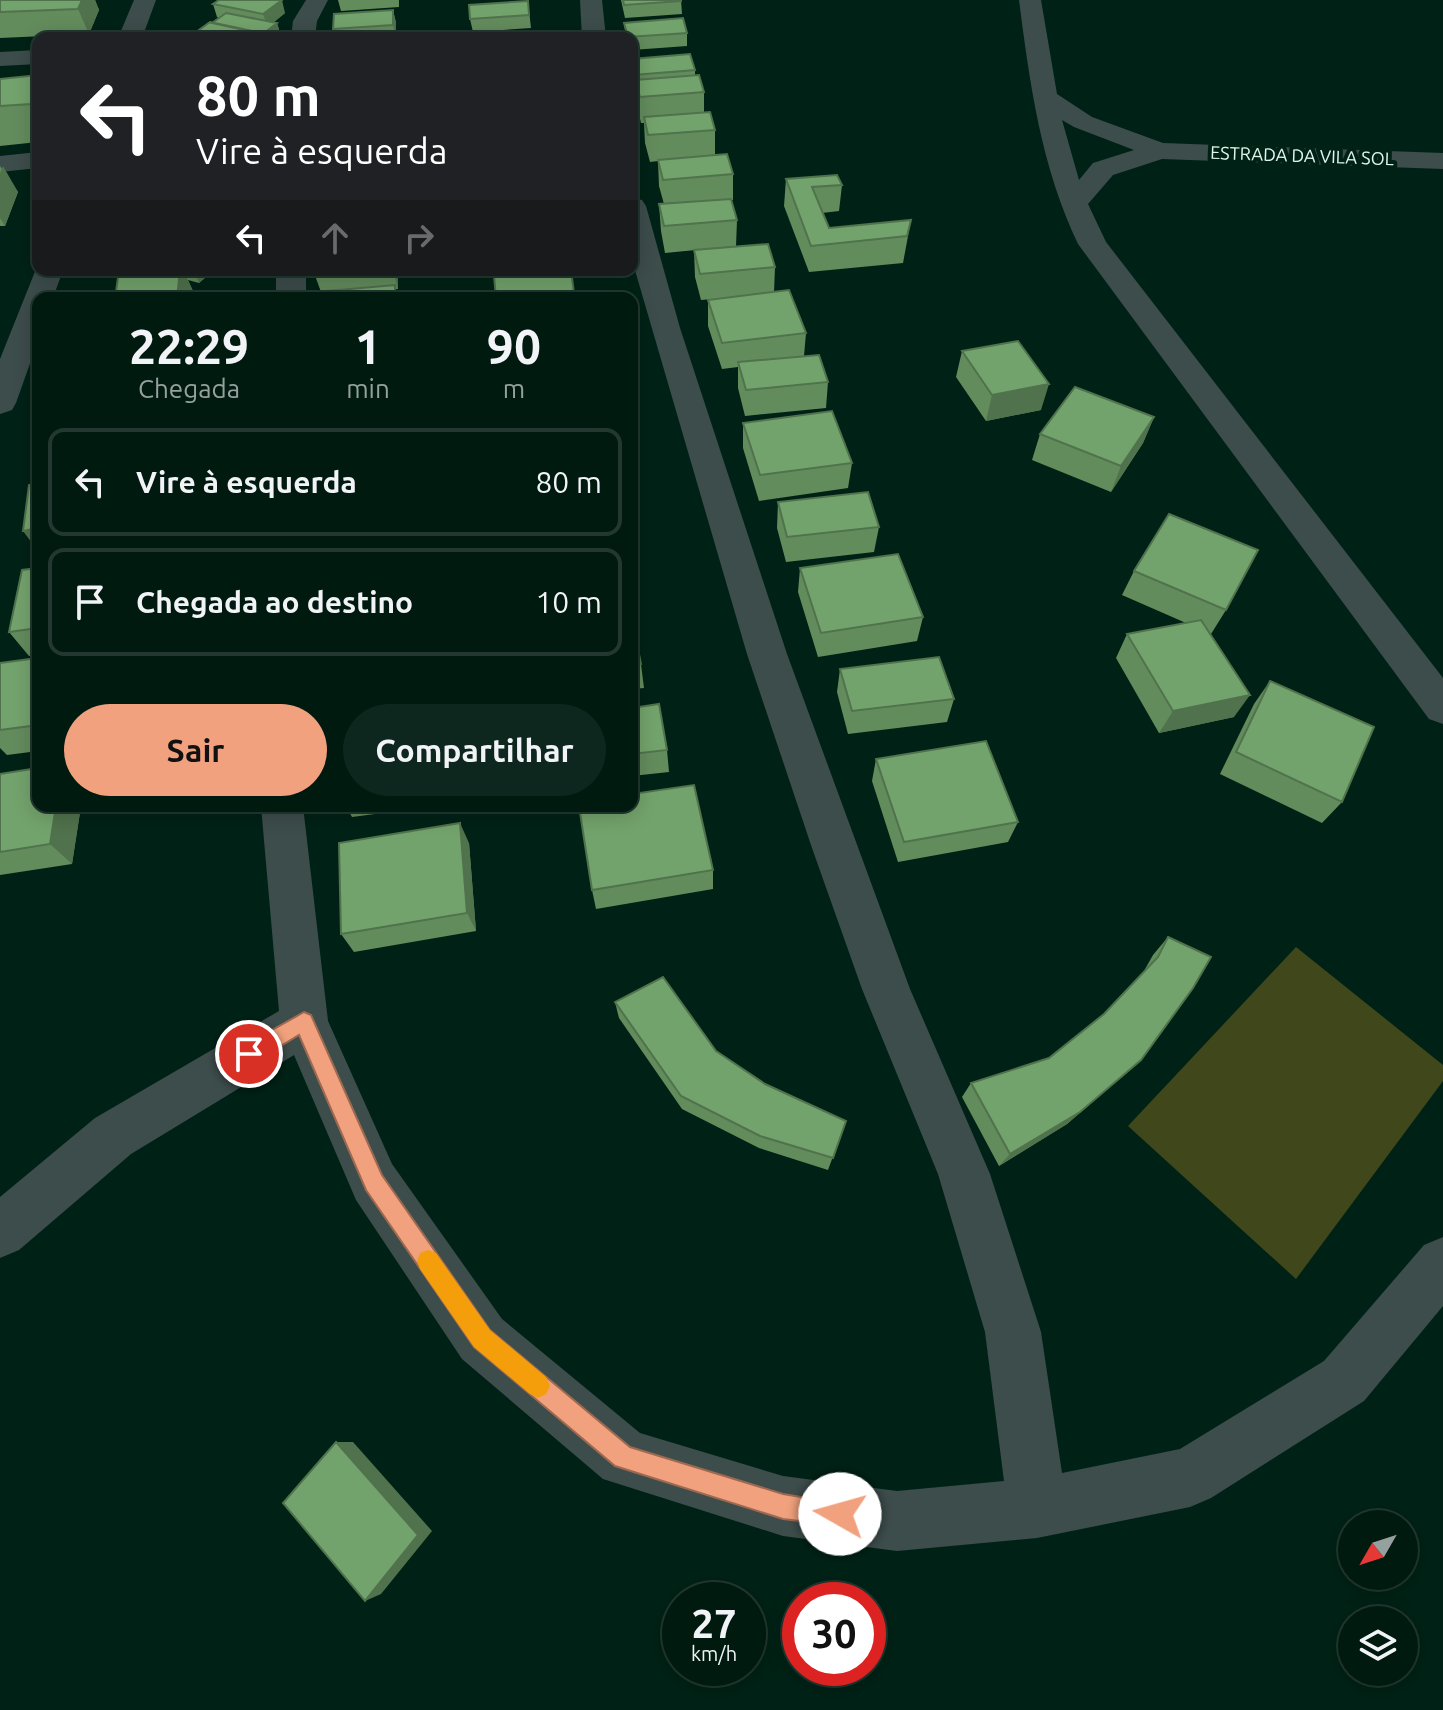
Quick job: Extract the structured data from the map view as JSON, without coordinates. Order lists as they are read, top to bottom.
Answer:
{
  "streets": {
    "street": ["ESTRADA DA VILA SOL"]
  },
  "north": "bottom left",
  "page": {
    "turn": ["80 m", "Vire à esquerda"],
    "eta": [
      "22:29",
      "Chegada",
      "1",
      "min",
      "90",
      "m"
    ],
    "list": [
      {
        "name": "Vire à esquerda",
        "value": "80 m"
      },
      {
        "name": "Chegada ao destino",
        "value": "10 m"
      }
    ],
    "buttons": ["Sair", "Compartilhar"],
    "speed": "27 km/h",
    "limit": "30"
  }
}
